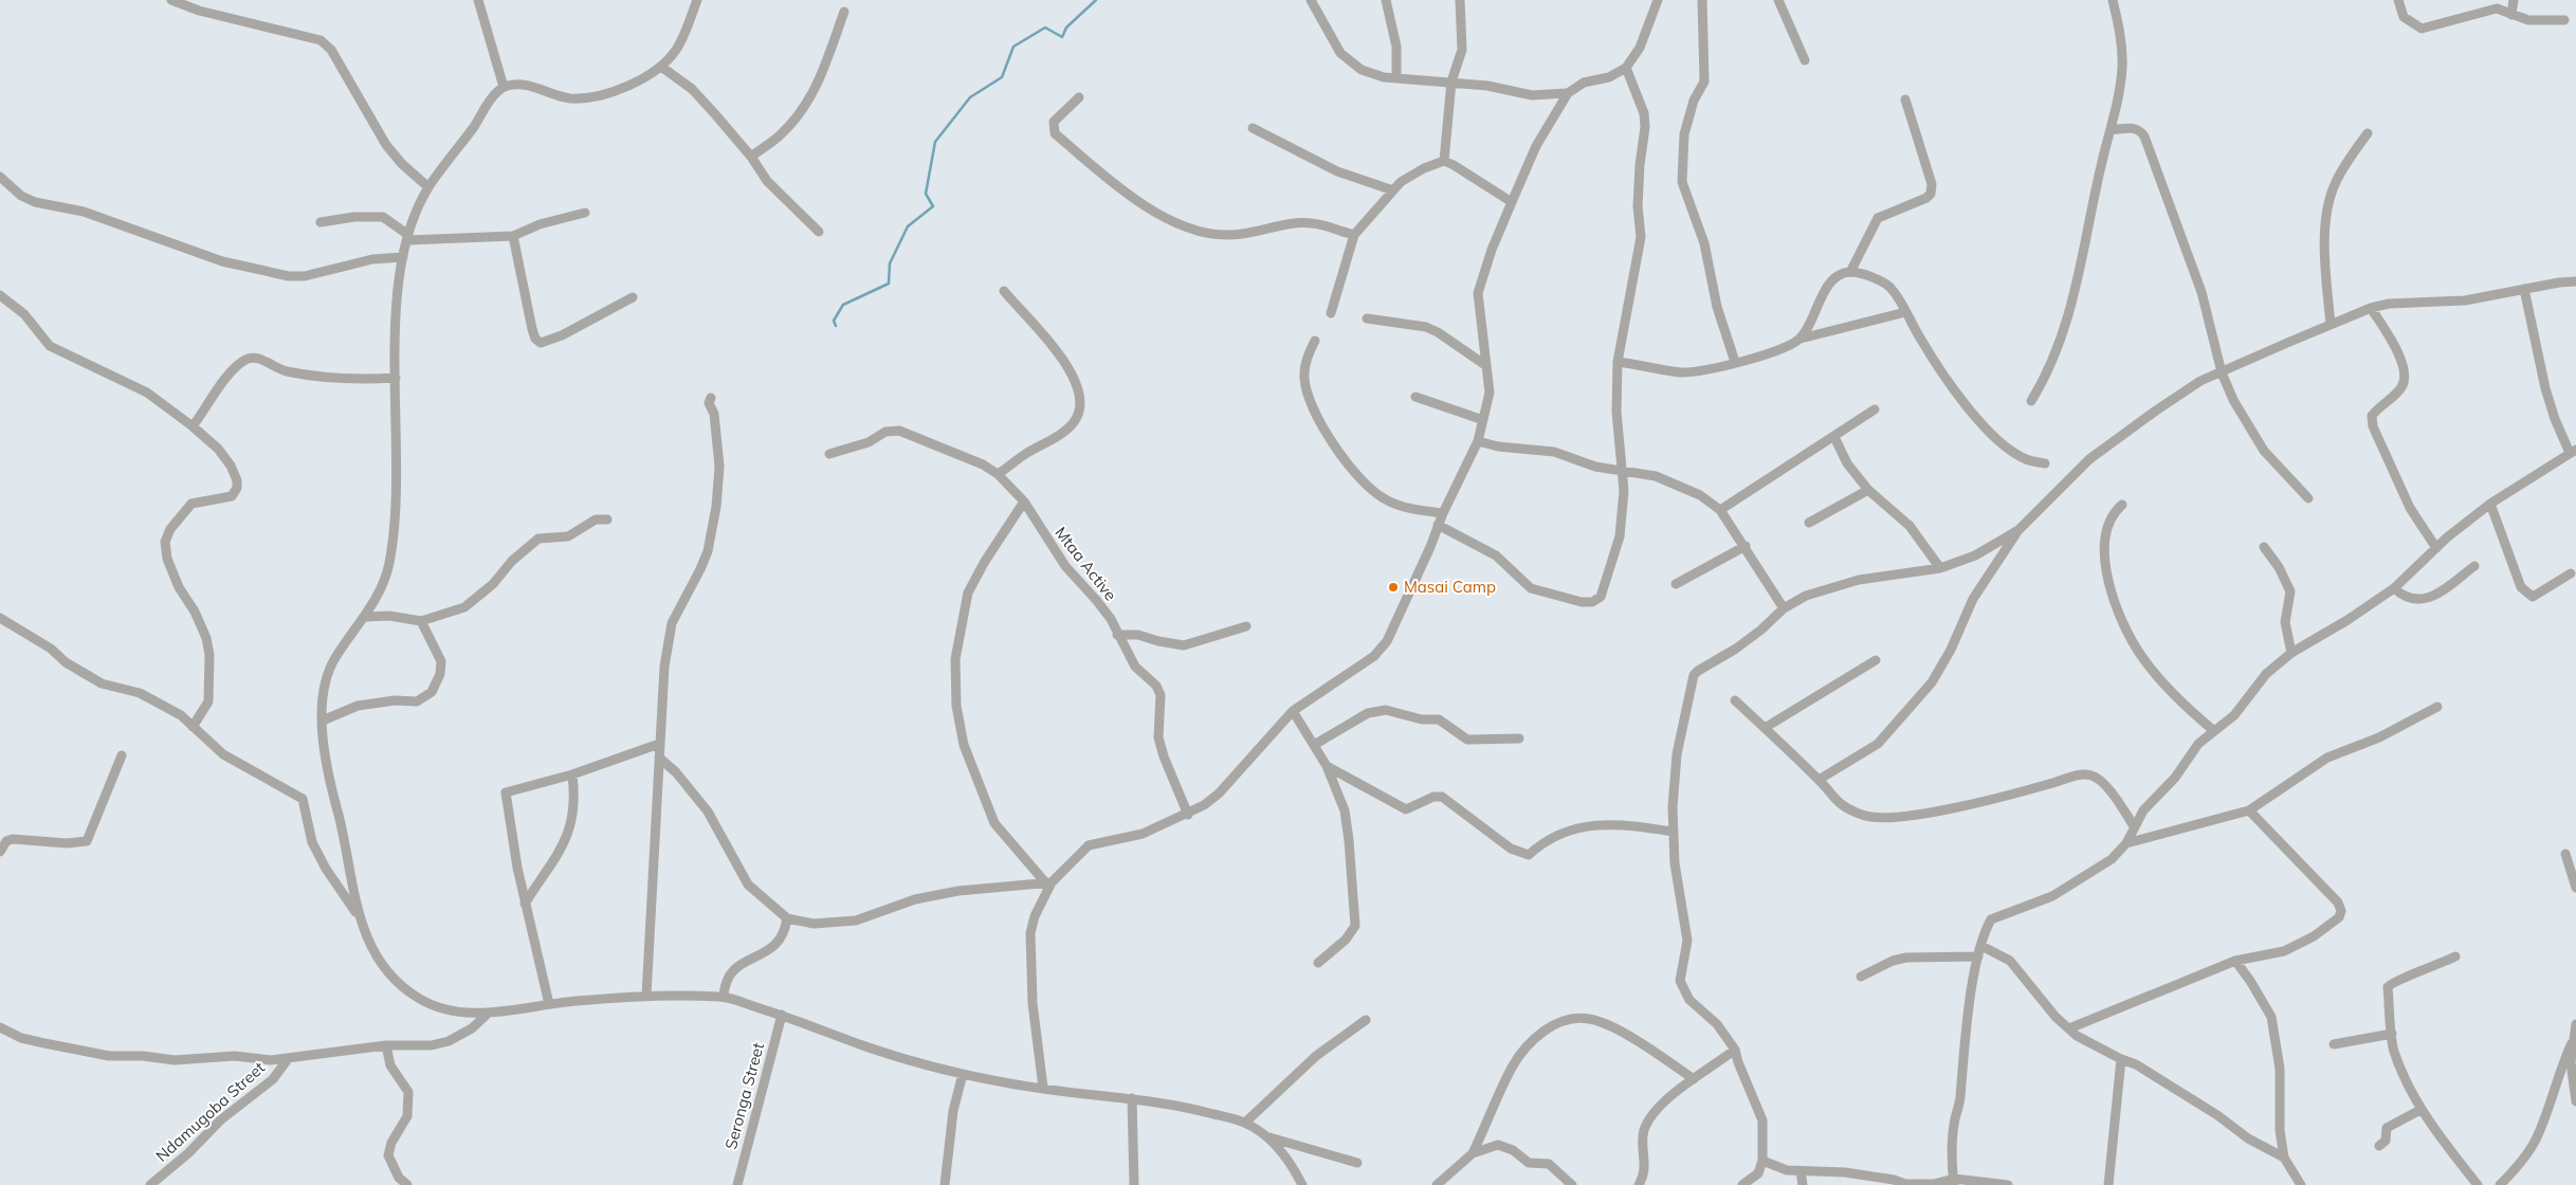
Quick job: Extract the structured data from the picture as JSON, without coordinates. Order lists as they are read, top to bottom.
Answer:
{
  "streets": {
    "street": ["Mtaa Active", "Seronga Street", "Ndamugoba Street"]
  },
  "places": ["Masai Camp"]
}
